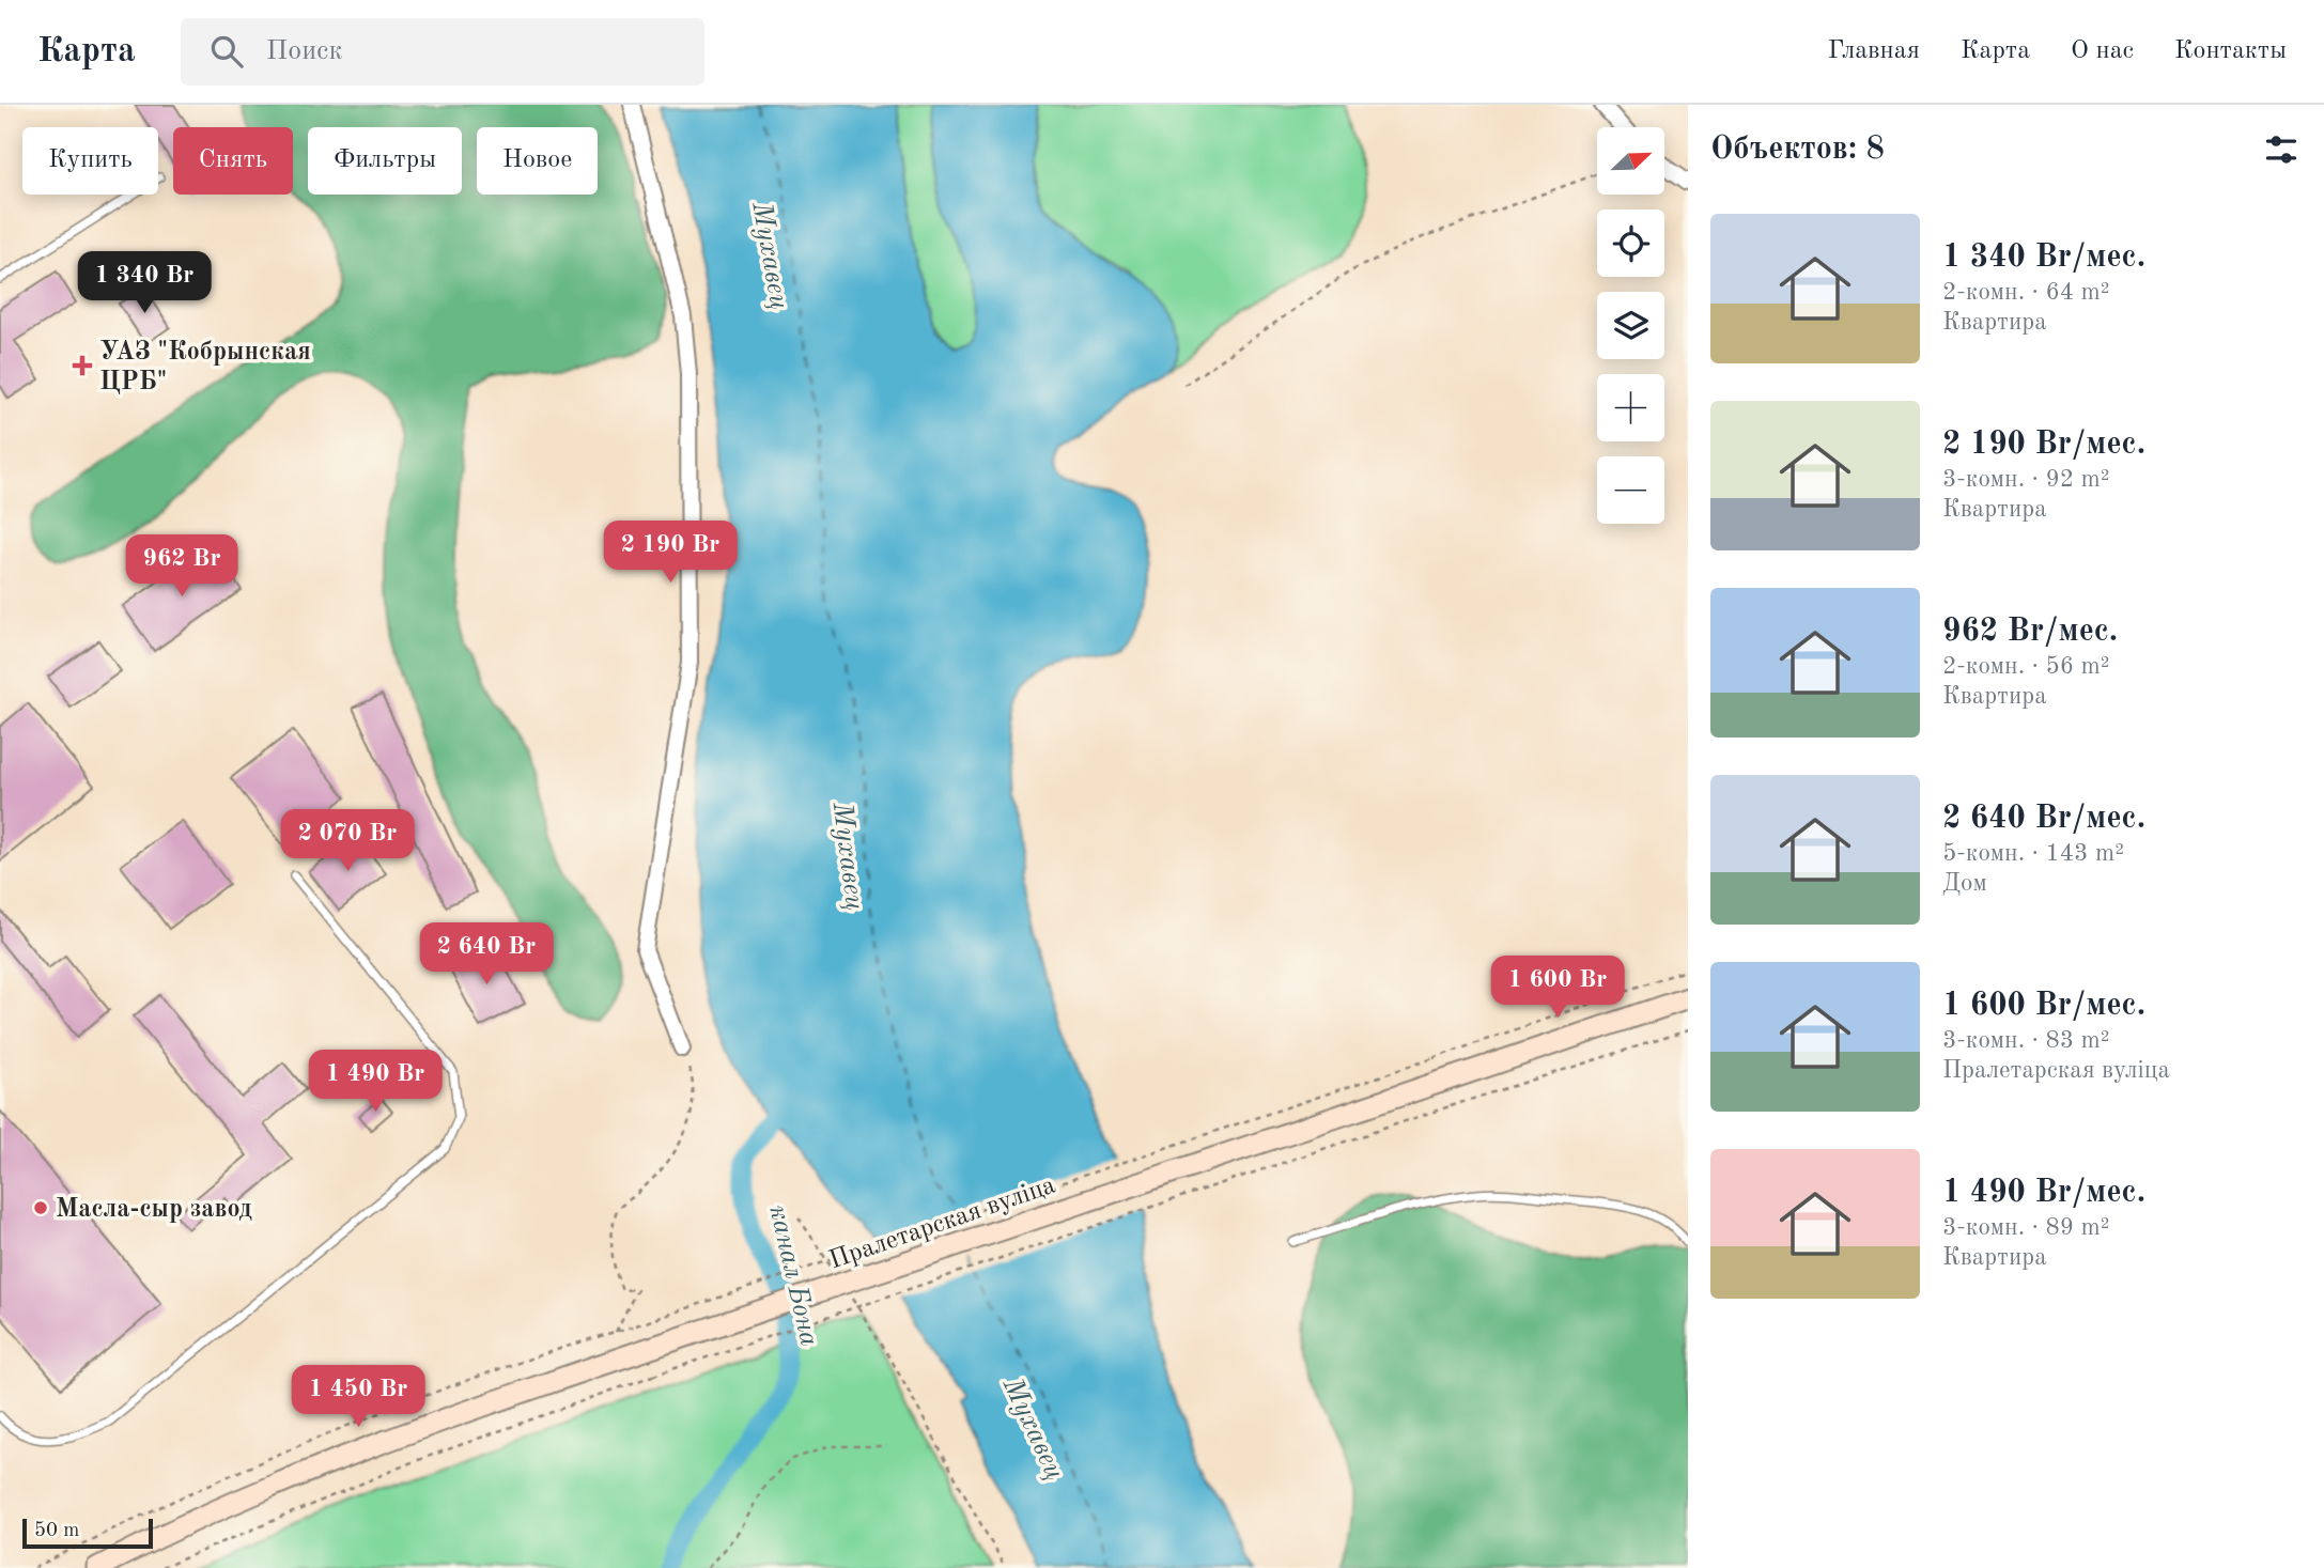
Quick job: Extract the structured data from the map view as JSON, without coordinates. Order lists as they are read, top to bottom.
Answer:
{
  "streets": {
    "main road": ["Пралетарская вуліца"]
  },
  "water": ["Мухавец", "канал Бона"],
  "places": {
    "health": ["УАЗ \"Кобрынская ЦРБ\""],
    "other": ["Масла-сыр завод"]
  },
  "scale_bar": "50 m",
  "north": "top right",
  "page": {
    "header": "Карта",
    "search": "Поиск",
    "nav": [
      "Главная",
      "Карта",
      "О нас",
      "Контакты"
    ],
    "heading": "Объектов: 8",
    "map_buttons": ["+", "−"],
    "chip": [
      "Купить",
      "Снять",
      "Фильтры",
      "Новое"
    ],
    "list": [
      {
        "name": "1 340 Br/мес.",
        "note": "2-комн. · 64 m² · Квартира"
      },
      {
        "name": "2 190 Br/мес.",
        "note": "3-комн. · 92 m² · Квартира"
      },
      {
        "name": "962 Br/мес.",
        "note": "2-комн. · 56 m² · Квартира"
      },
      {
        "name": "2 640 Br/мес.",
        "note": "5-комн. · 143 m² · Дом"
      },
      {
        "name": "1 600 Br/мес.",
        "note": "3-комн. · 83 m² · Пралетарская вуліца"
      },
      {
        "name": "1 490 Br/мес.",
        "note": "3-комн. · 89 m² · Квартира"
      }
    ],
    "price": [
      "1 340 Br",
      "2 190 Br",
      "962 Br",
      "2 070 Br",
      "2 640 Br",
      "1 600 Br",
      "1 490 Br",
      "1 450 Br"
    ],
    "scale": "50 m"
  }
}
